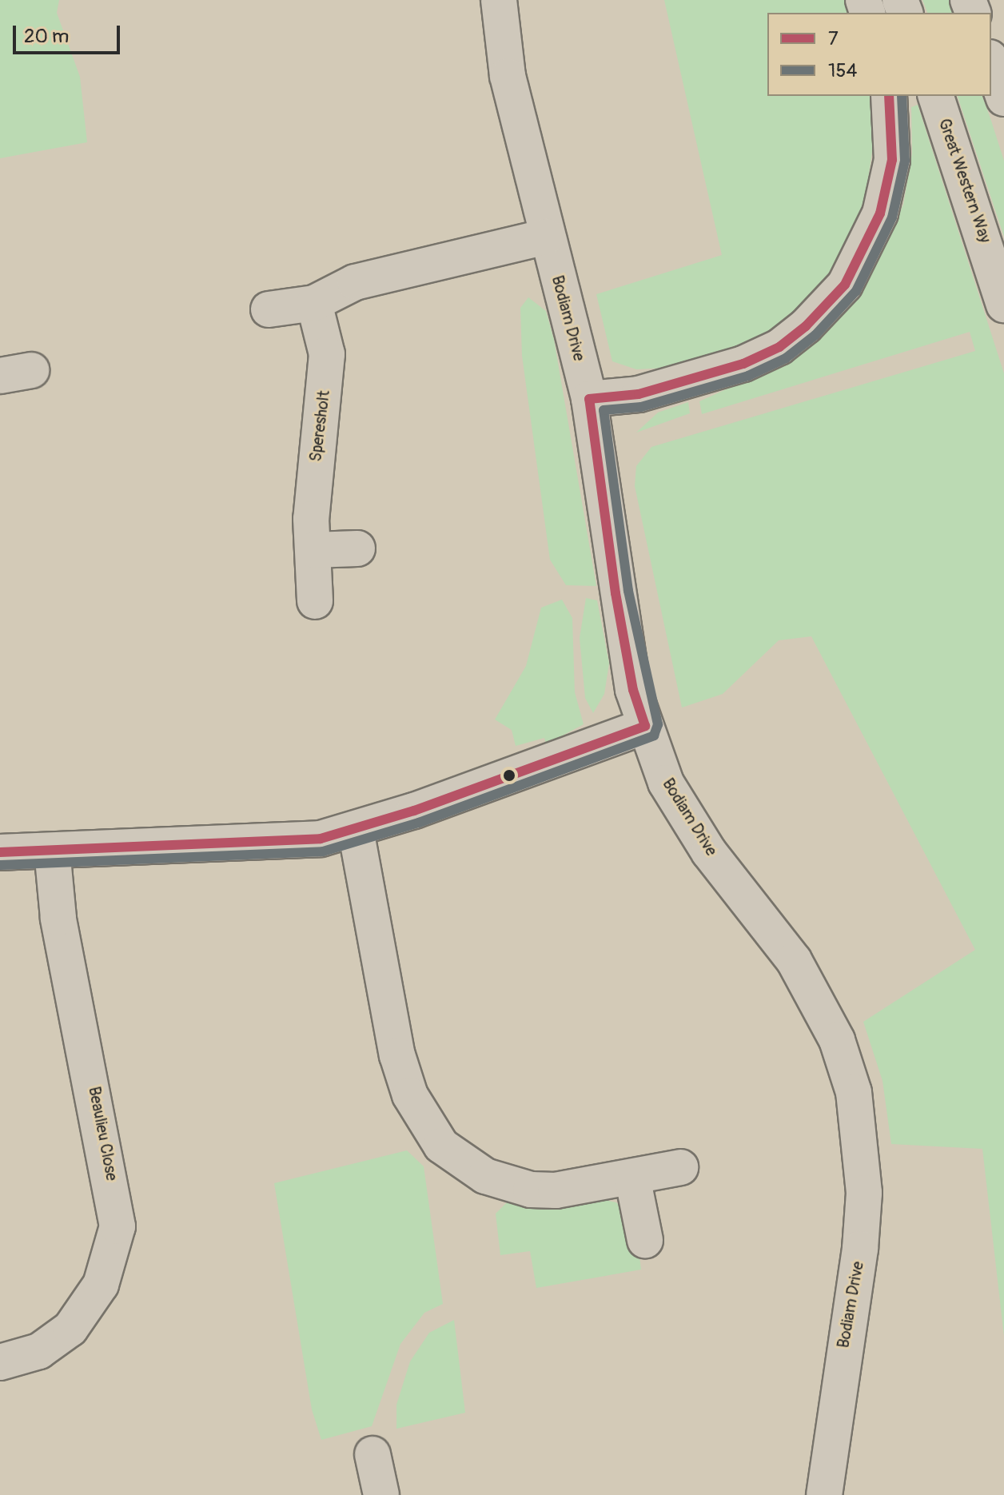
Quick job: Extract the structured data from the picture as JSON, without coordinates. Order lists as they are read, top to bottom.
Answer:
{
  "streets": {
    "street": [
      "Great Western Way",
      "Bodiam Drive",
      "Speresholt",
      "Beaulieu Close"
    ]
  },
  "lines": ["transit line 7", "transit line 154"],
  "legend": ["7", "154"],
  "scale_bar": "20 m"
}
